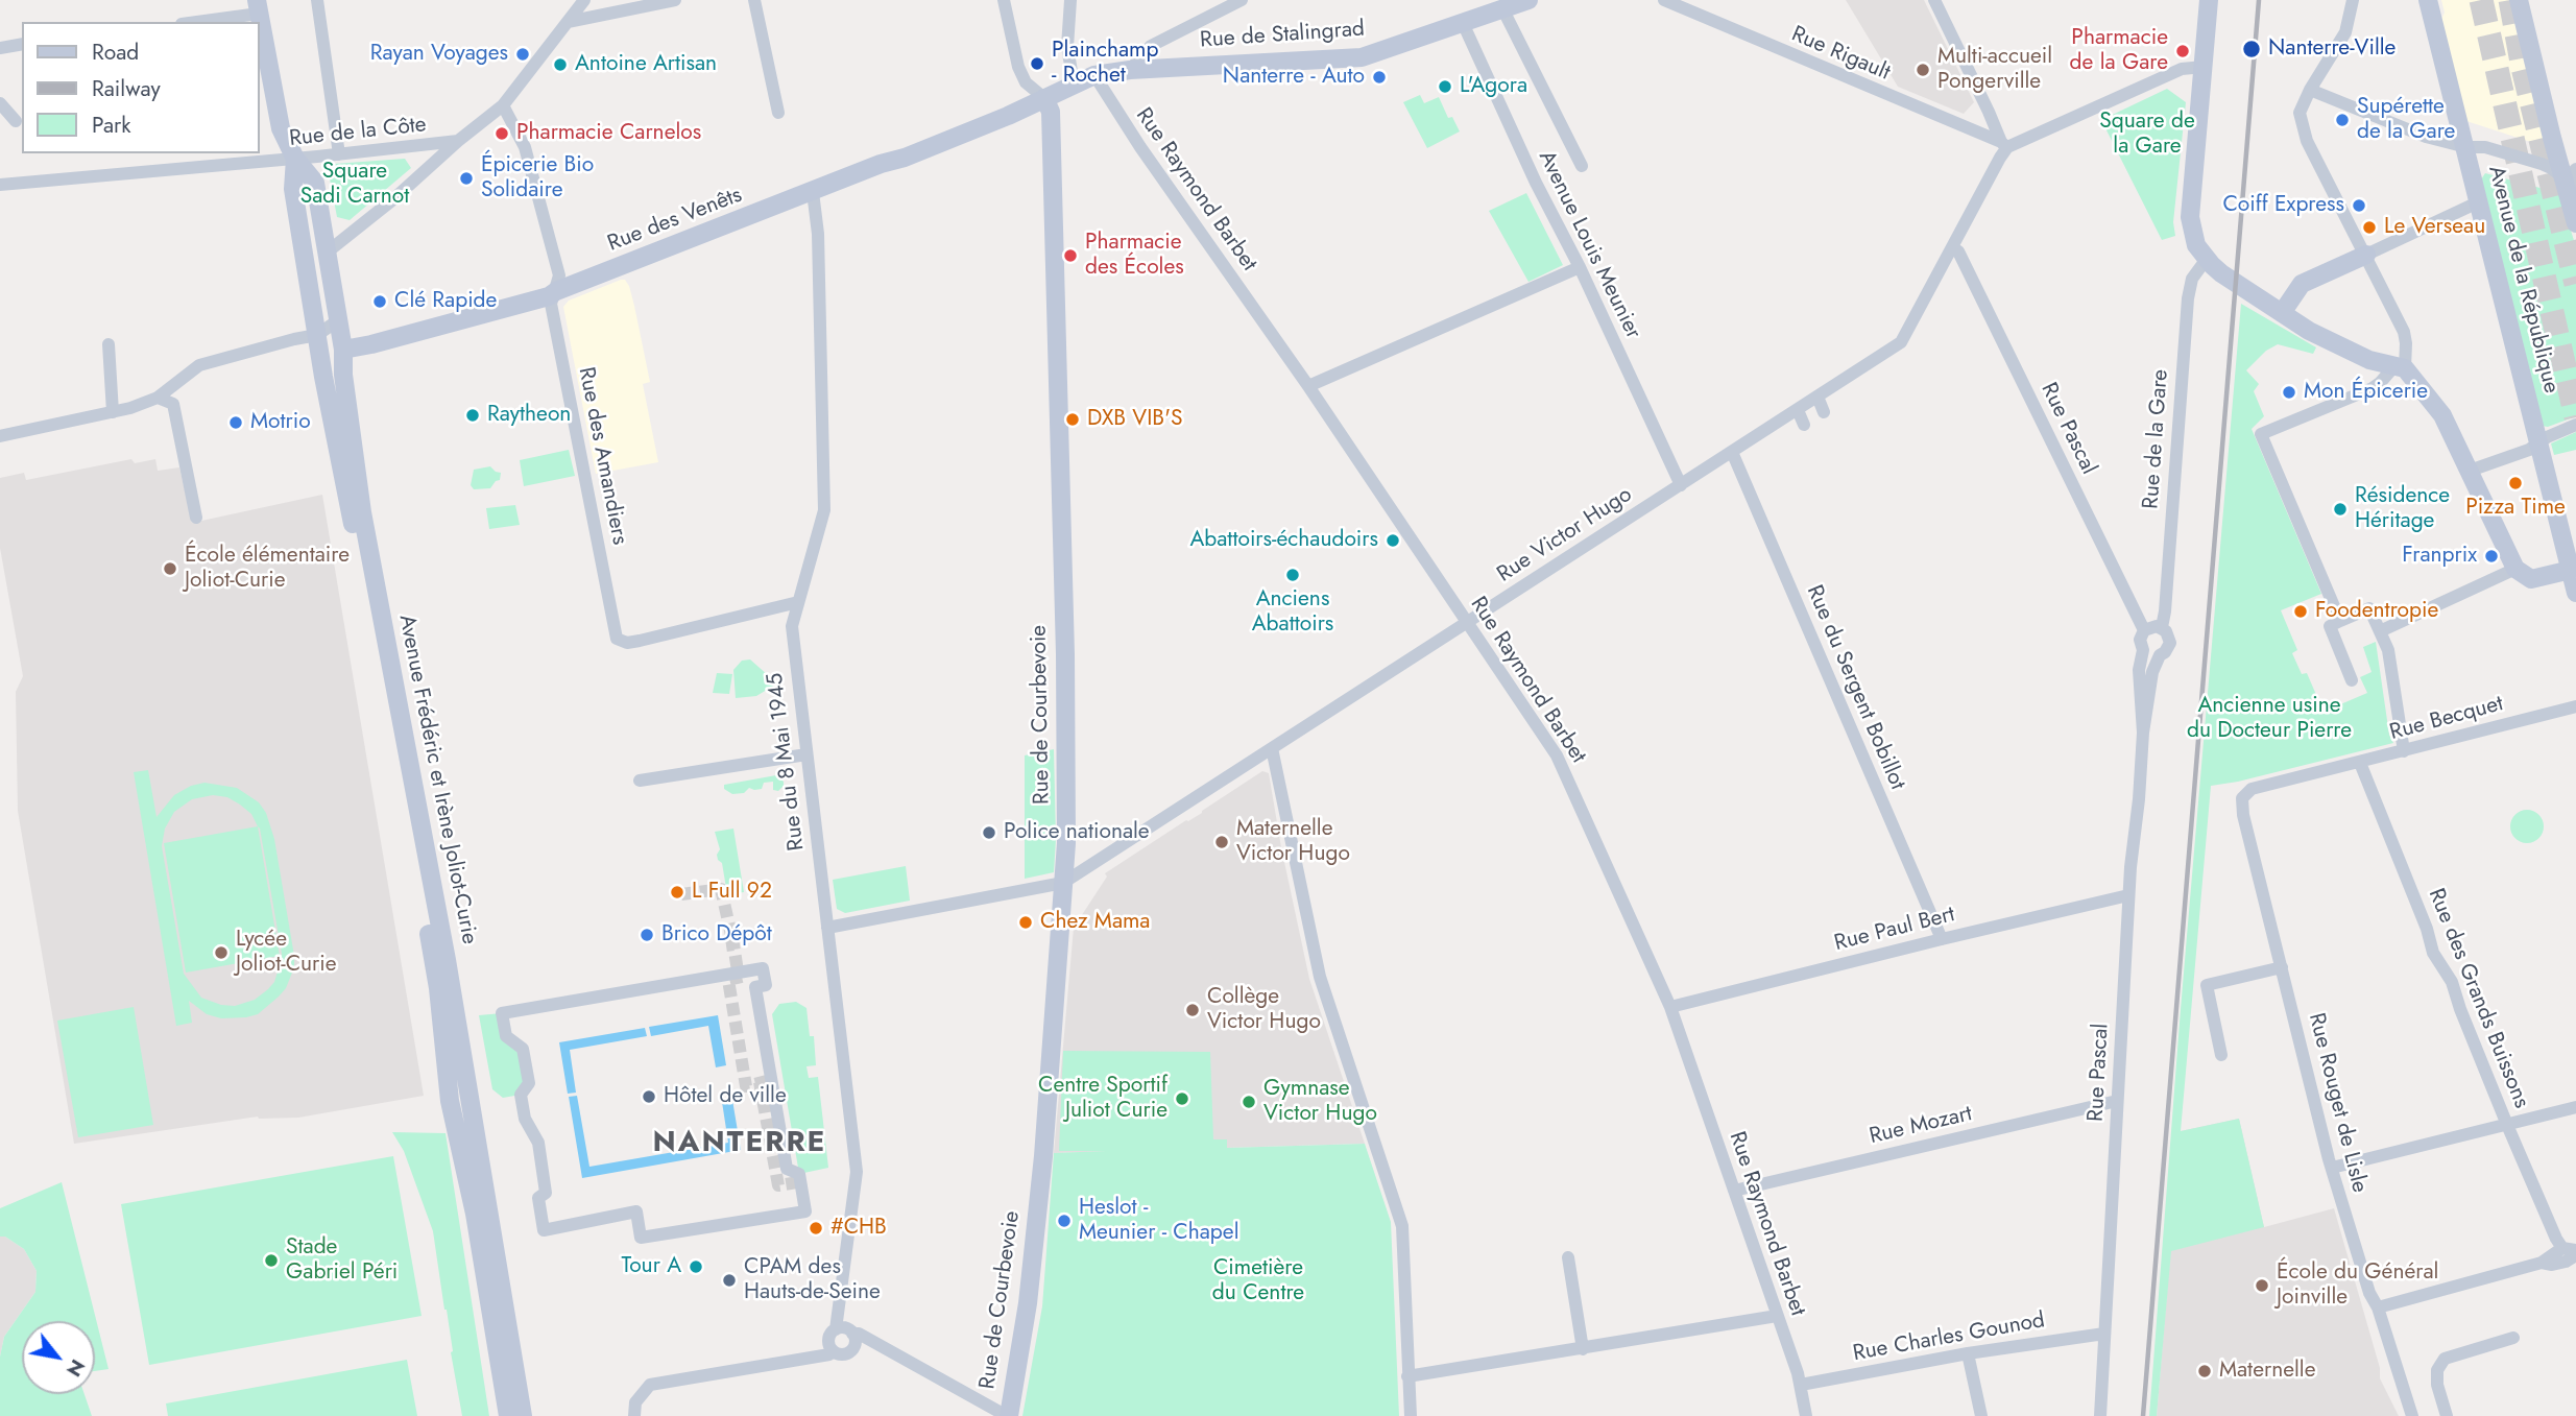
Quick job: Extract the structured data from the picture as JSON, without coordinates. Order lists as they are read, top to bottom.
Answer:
{
  "streets": {
    "street": [
      "Rue de Stalingrad",
      "Rue Rigault",
      "Rue de la Côte",
      "Rue Raymond Barbet",
      "Rue des Venêts",
      "Avenue Louis Meunier",
      "Avenue de la République",
      "Rue Pascal",
      "Rue de la Gare",
      "Rue des Amandiers",
      "Rue Victor Hugo",
      "Rue du Sergent Bobillot",
      "Rue de Courbevoie",
      "Rue Becquet",
      "Rue du 8 Mai 1945",
      "Avenue Frédéric et Irène Joliot-Curie",
      "Rue Paul Bert",
      "Rue des Grands Buissons",
      "Rue Rouget de Lisle",
      "Rue Mozart",
      "Rue Charles Gounod"
    ]
  },
  "crossings": [
    ["Rue de Stalingrad", "Rue Raymond Barbet"],
    ["Rue de Stalingrad", "Rue des Venêts"],
    ["Rue de Stalingrad", "Avenue Louis Meunier"],
    ["Rue Rigault", "Rue Victor Hugo"],
    ["Rue de la Côte", "Avenue Frédéric et Irène Joliot-Curie"],
    ["Rue Raymond Barbet", "Rue des Venêts"],
    ["Rue Raymond Barbet", "Rue Victor Hugo"],
    ["Rue Raymond Barbet", "Rue Paul Bert"],
    ["Rue Raymond Barbet", "Rue Mozart"],
    ["Rue Raymond Barbet", "Rue Charles Gounod"],
    ["Rue des Venêts", "Rue des Amandiers"],
    ["Rue des Venêts", "Rue de Courbevoie"],
    ["Rue des Venêts", "Rue du 8 Mai 1945"],
    ["Rue des Venêts", "Avenue Frédéric et Irène Joliot-Curie"],
    ["Avenue Louis Meunier", "Rue Victor Hugo"],
    ["Rue Pascal", "Rue de la Gare"],
    ["Rue Pascal", "Rue Victor Hugo"],
    ["Rue Pascal", "Rue Paul Bert"],
    ["Rue Pascal", "Rue Mozart"],
    ["Rue Pascal", "Rue Charles Gounod"],
    ["Rue des Amandiers", "Rue du 8 Mai 1945"],
    ["Rue Victor Hugo", "Rue du Sergent Bobillot"],
    ["Rue Victor Hugo", "Rue de Courbevoie"],
    ["Rue du Sergent Bobillot", "Rue Paul Bert"],
    ["Rue Becquet", "Rue des Grands Buissons"],
    ["Rue Becquet", "Rue Rouget de Lisle"]
  ],
  "districts": ["NANTERRE"],
  "parks": [
    "Square de la Gare",
    "Square Sadi Carnot",
    "Ancienne usine du Docteur Pierre",
    "Cimetière du Centre"
  ],
  "places": [
    "Nanterre-Ville",
    "Pharmacie de la Gare",
    "Rayan Voyages",
    "Plainchamp - Rochet",
    "Antoine Artisan",
    "Multi-accueil Pongerville",
    "Nanterre - Auto",
    "L'Agora",
    "Supérette de la Gare",
    "Pharmacie Carnelos",
    "Épicerie Bio Solidaire",
    "Coiff Express",
    "Le Verseau",
    "Pharmacie des Écoles",
    "Clé Rapide",
    "Mon Épicerie",
    "Raytheon",
    "DXB VIB'S",
    "Motrio",
    "Pizza Time",
    "Résidence Héritage",
    "Abattoirs-échaudoirs",
    "Franprix",
    "École élémentaire Joliot-Curie",
    "Anciens Abattoirs",
    "Foodentropie",
    "Police nationale",
    "Maternelle Victor Hugo",
    "L Full 92",
    "Chez Mama",
    "Brico Dépôt",
    "Lycée Joliot-Curie",
    "Collège Victor Hugo",
    "Hôtel de ville",
    "Centre Sportif Juliot Curie",
    "Gymnase Victor Hugo",
    "Heslot - Meunier - Chapel",
    "#CHB",
    "Stade Gabriel Péri",
    "Tour A",
    "CPAM des Hauts-de-Seine",
    "École du Général Joinville",
    "Maternelle"
  ],
  "legend": ["Road", "Railway", "Park"],
  "north": "bottom right"
}
